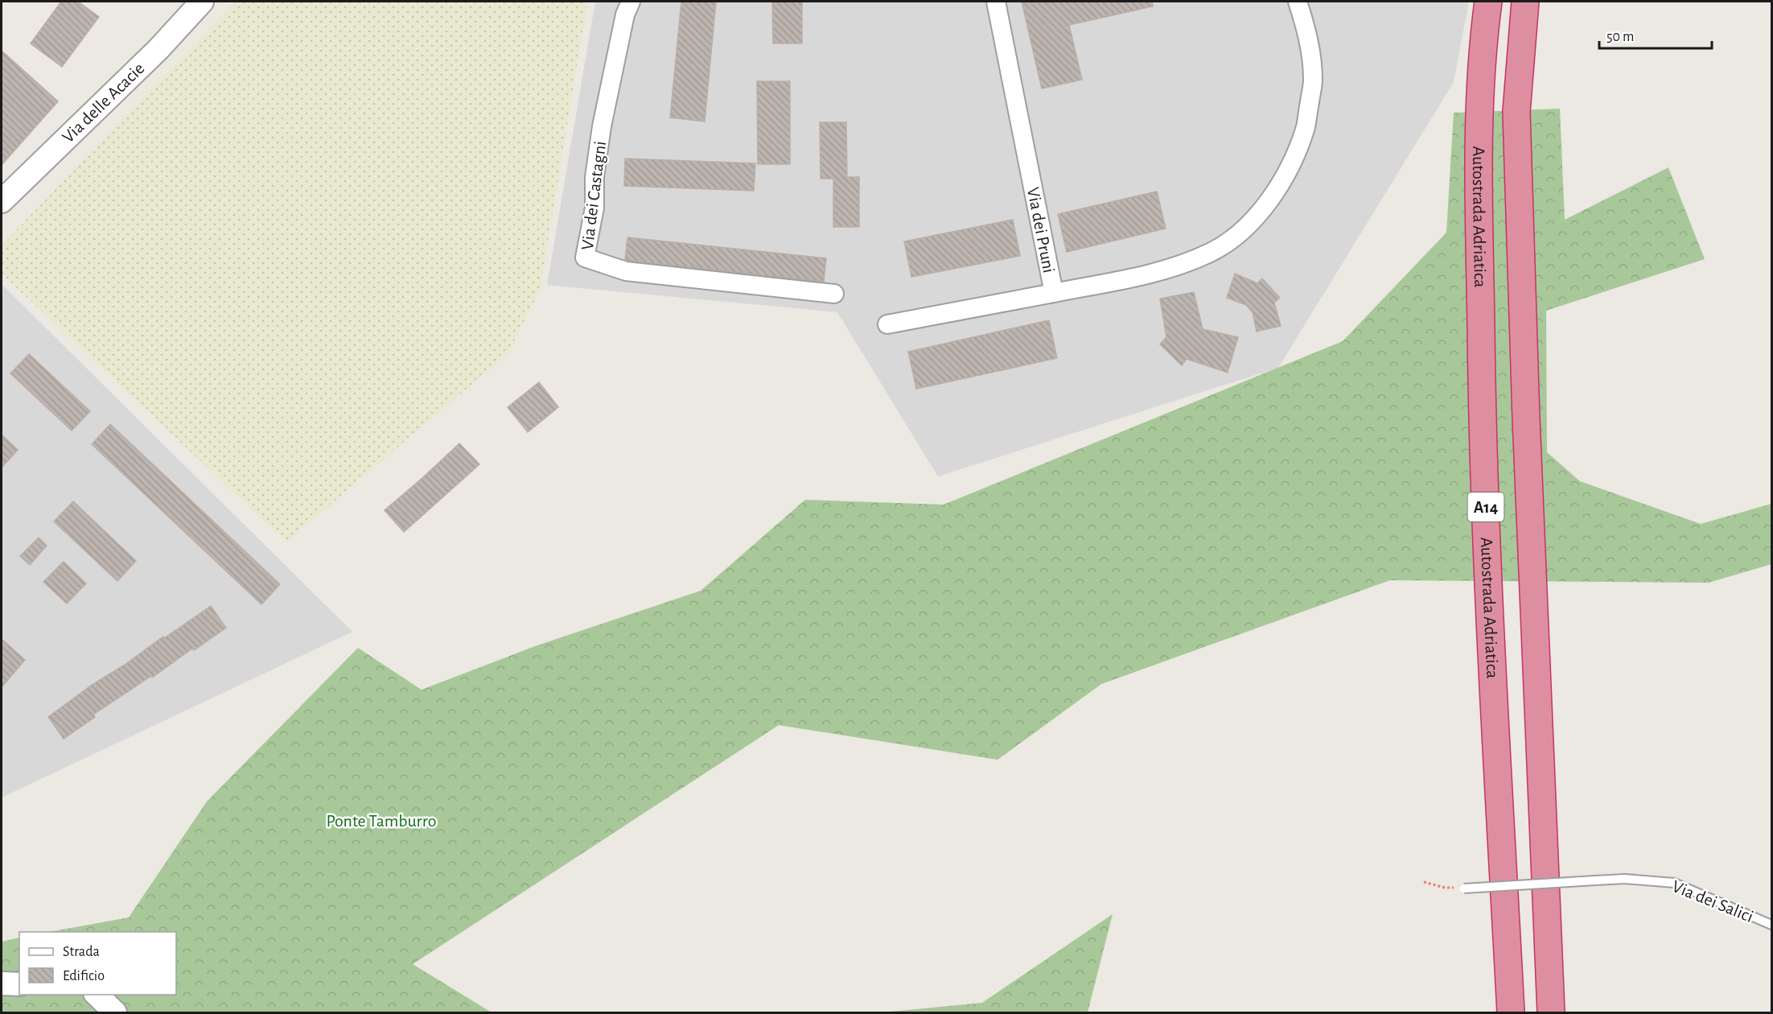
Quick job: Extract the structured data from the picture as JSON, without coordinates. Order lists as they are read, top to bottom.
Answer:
{
  "streets": {
    "highway": ["Autostrada Adriatica", "A14"],
    "street": ["Via delle Acacie", "Via dei Castagni", "Via dei Pruni"],
    "lane": ["Via dei Salici"]
  },
  "parks": ["Ponte Tamburro"],
  "legend": ["Strada", "Edificio"],
  "scale_bar": "50 m"
}
